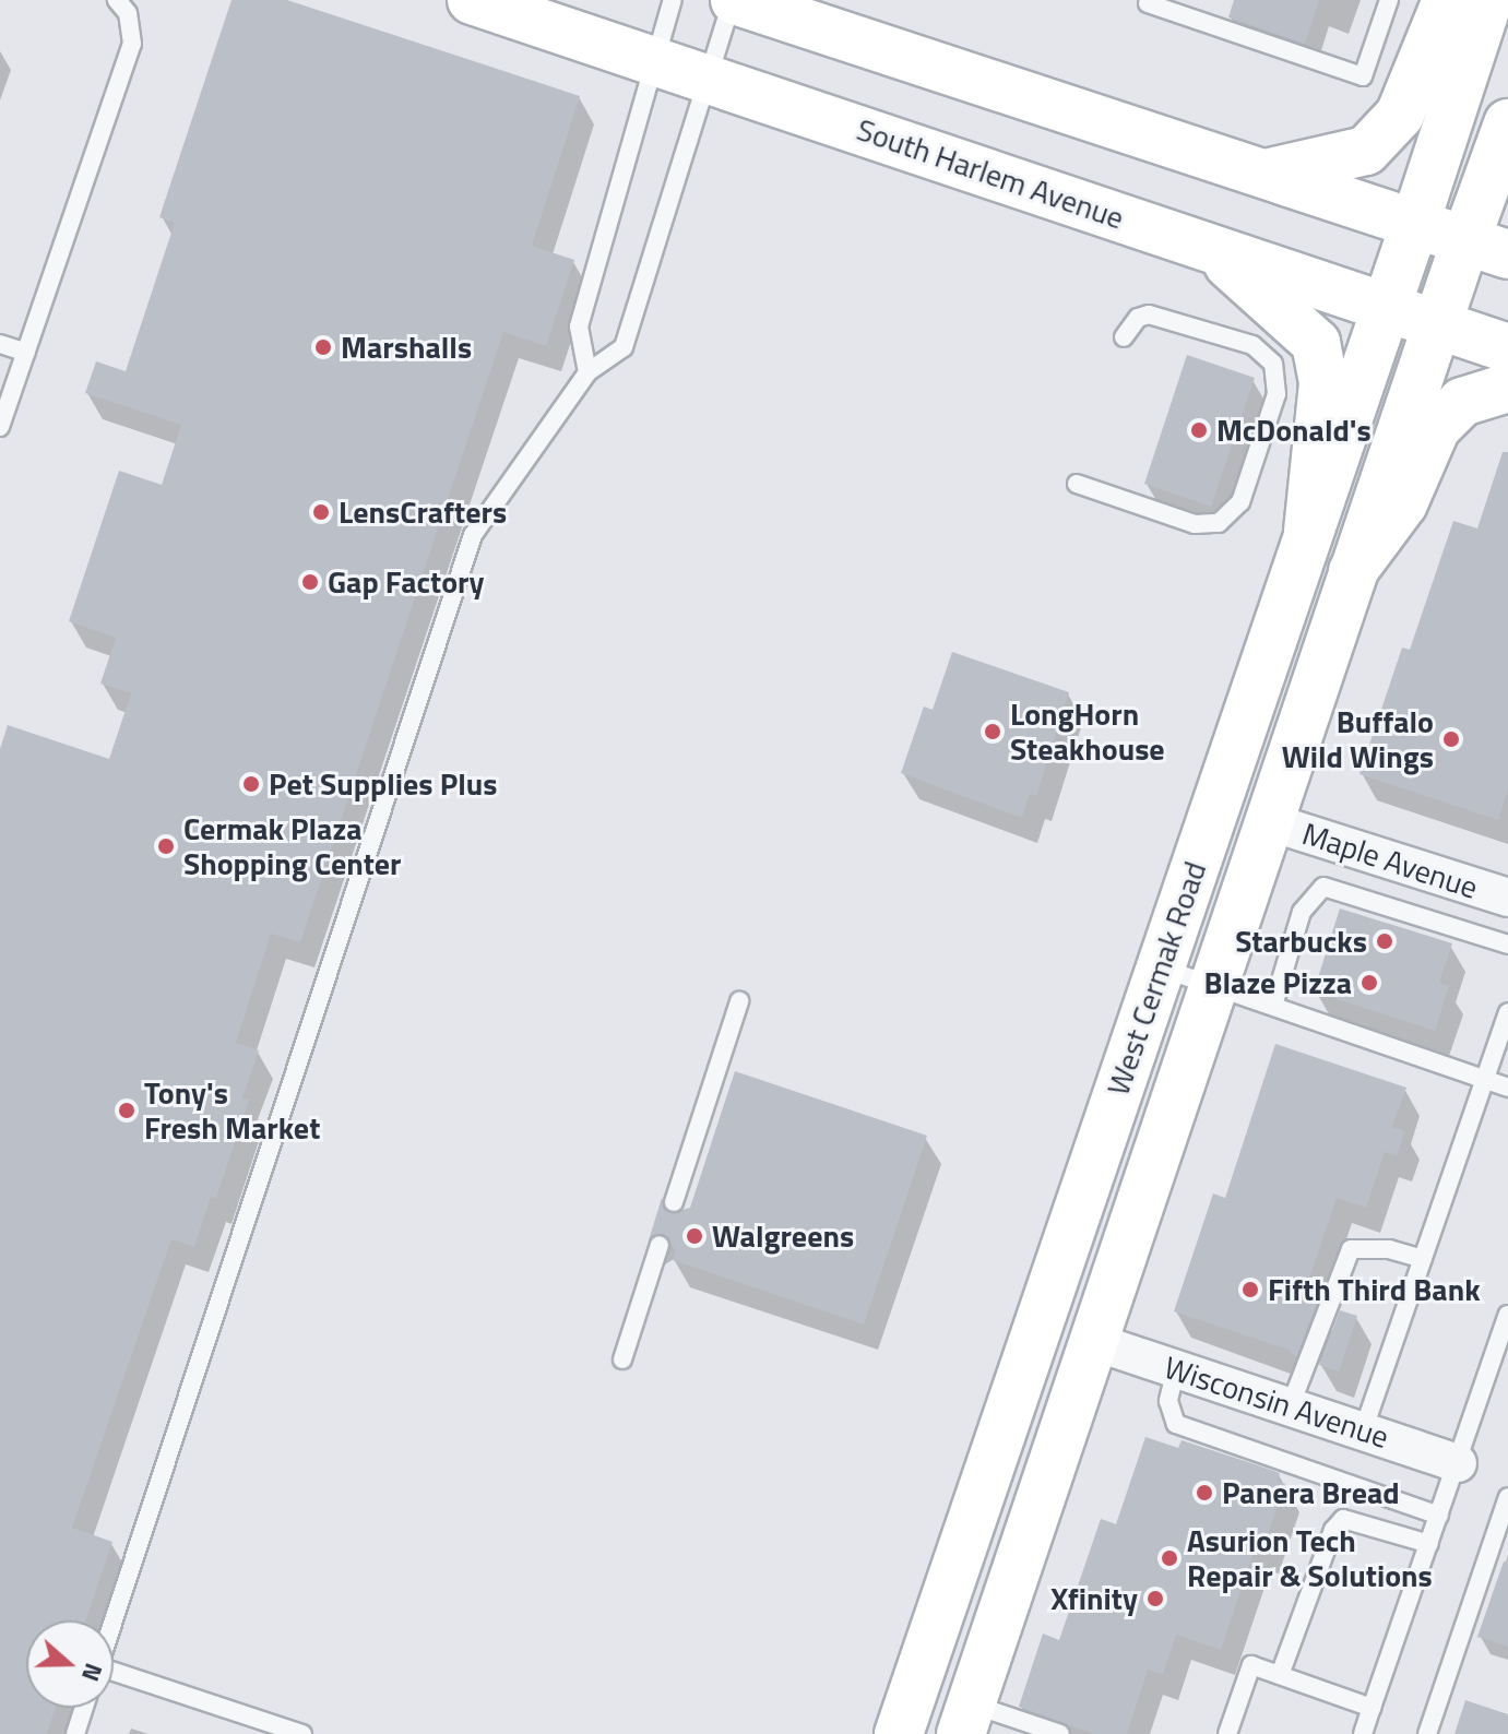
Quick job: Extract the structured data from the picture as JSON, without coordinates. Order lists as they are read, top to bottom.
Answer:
{
  "streets": {
    "main road": ["South Harlem Avenue", "West Cermak Road"],
    "street": ["Maple Avenue", "Wisconsin Avenue"]
  },
  "crossings": [
    ["South Harlem Avenue", "West Cermak Road"],
    ["Maple Avenue", "West Cermak Road"],
    ["West Cermak Road", "Wisconsin Avenue"]
  ],
  "places": [
    "Marshalls",
    "McDonald's",
    "LensCrafters",
    "Gap Factory",
    "LongHorn Steakhouse",
    "Buffalo Wild Wings",
    "Pet Supplies Plus",
    "Cermak Plaza Shopping Center",
    "Starbucks",
    "Blaze Pizza",
    "Tony's Fresh Market",
    "Walgreens",
    "Fifth Third Bank",
    "Panera Bread",
    "Asurion Tech Repair & Solutions",
    "Xfinity"
  ],
  "north": "right"
}
